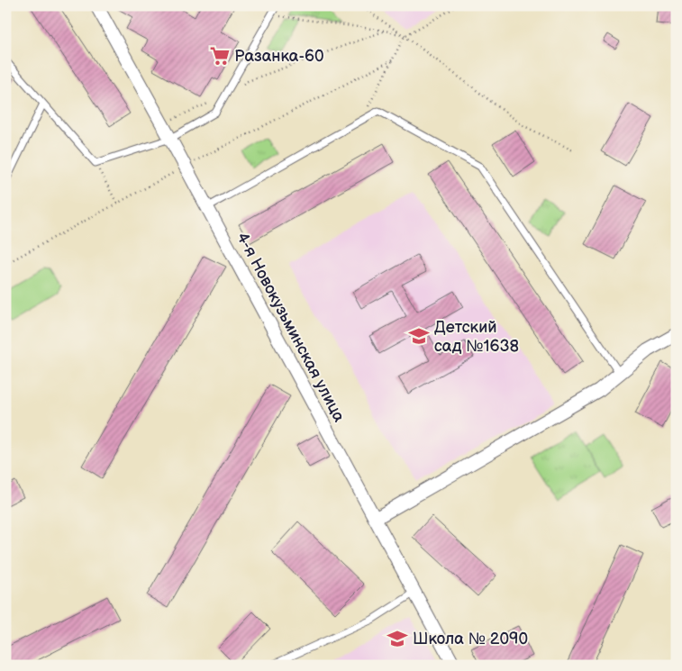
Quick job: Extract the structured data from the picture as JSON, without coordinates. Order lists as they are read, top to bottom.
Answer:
{
  "streets": {
    "street": ["4-я Новокузьминская улица"]
  },
  "places": {
    "supermarket": ["Разанка-60"],
    "school or university": ["Детский сад №1638", "Школа № 2090"]
  }
}
